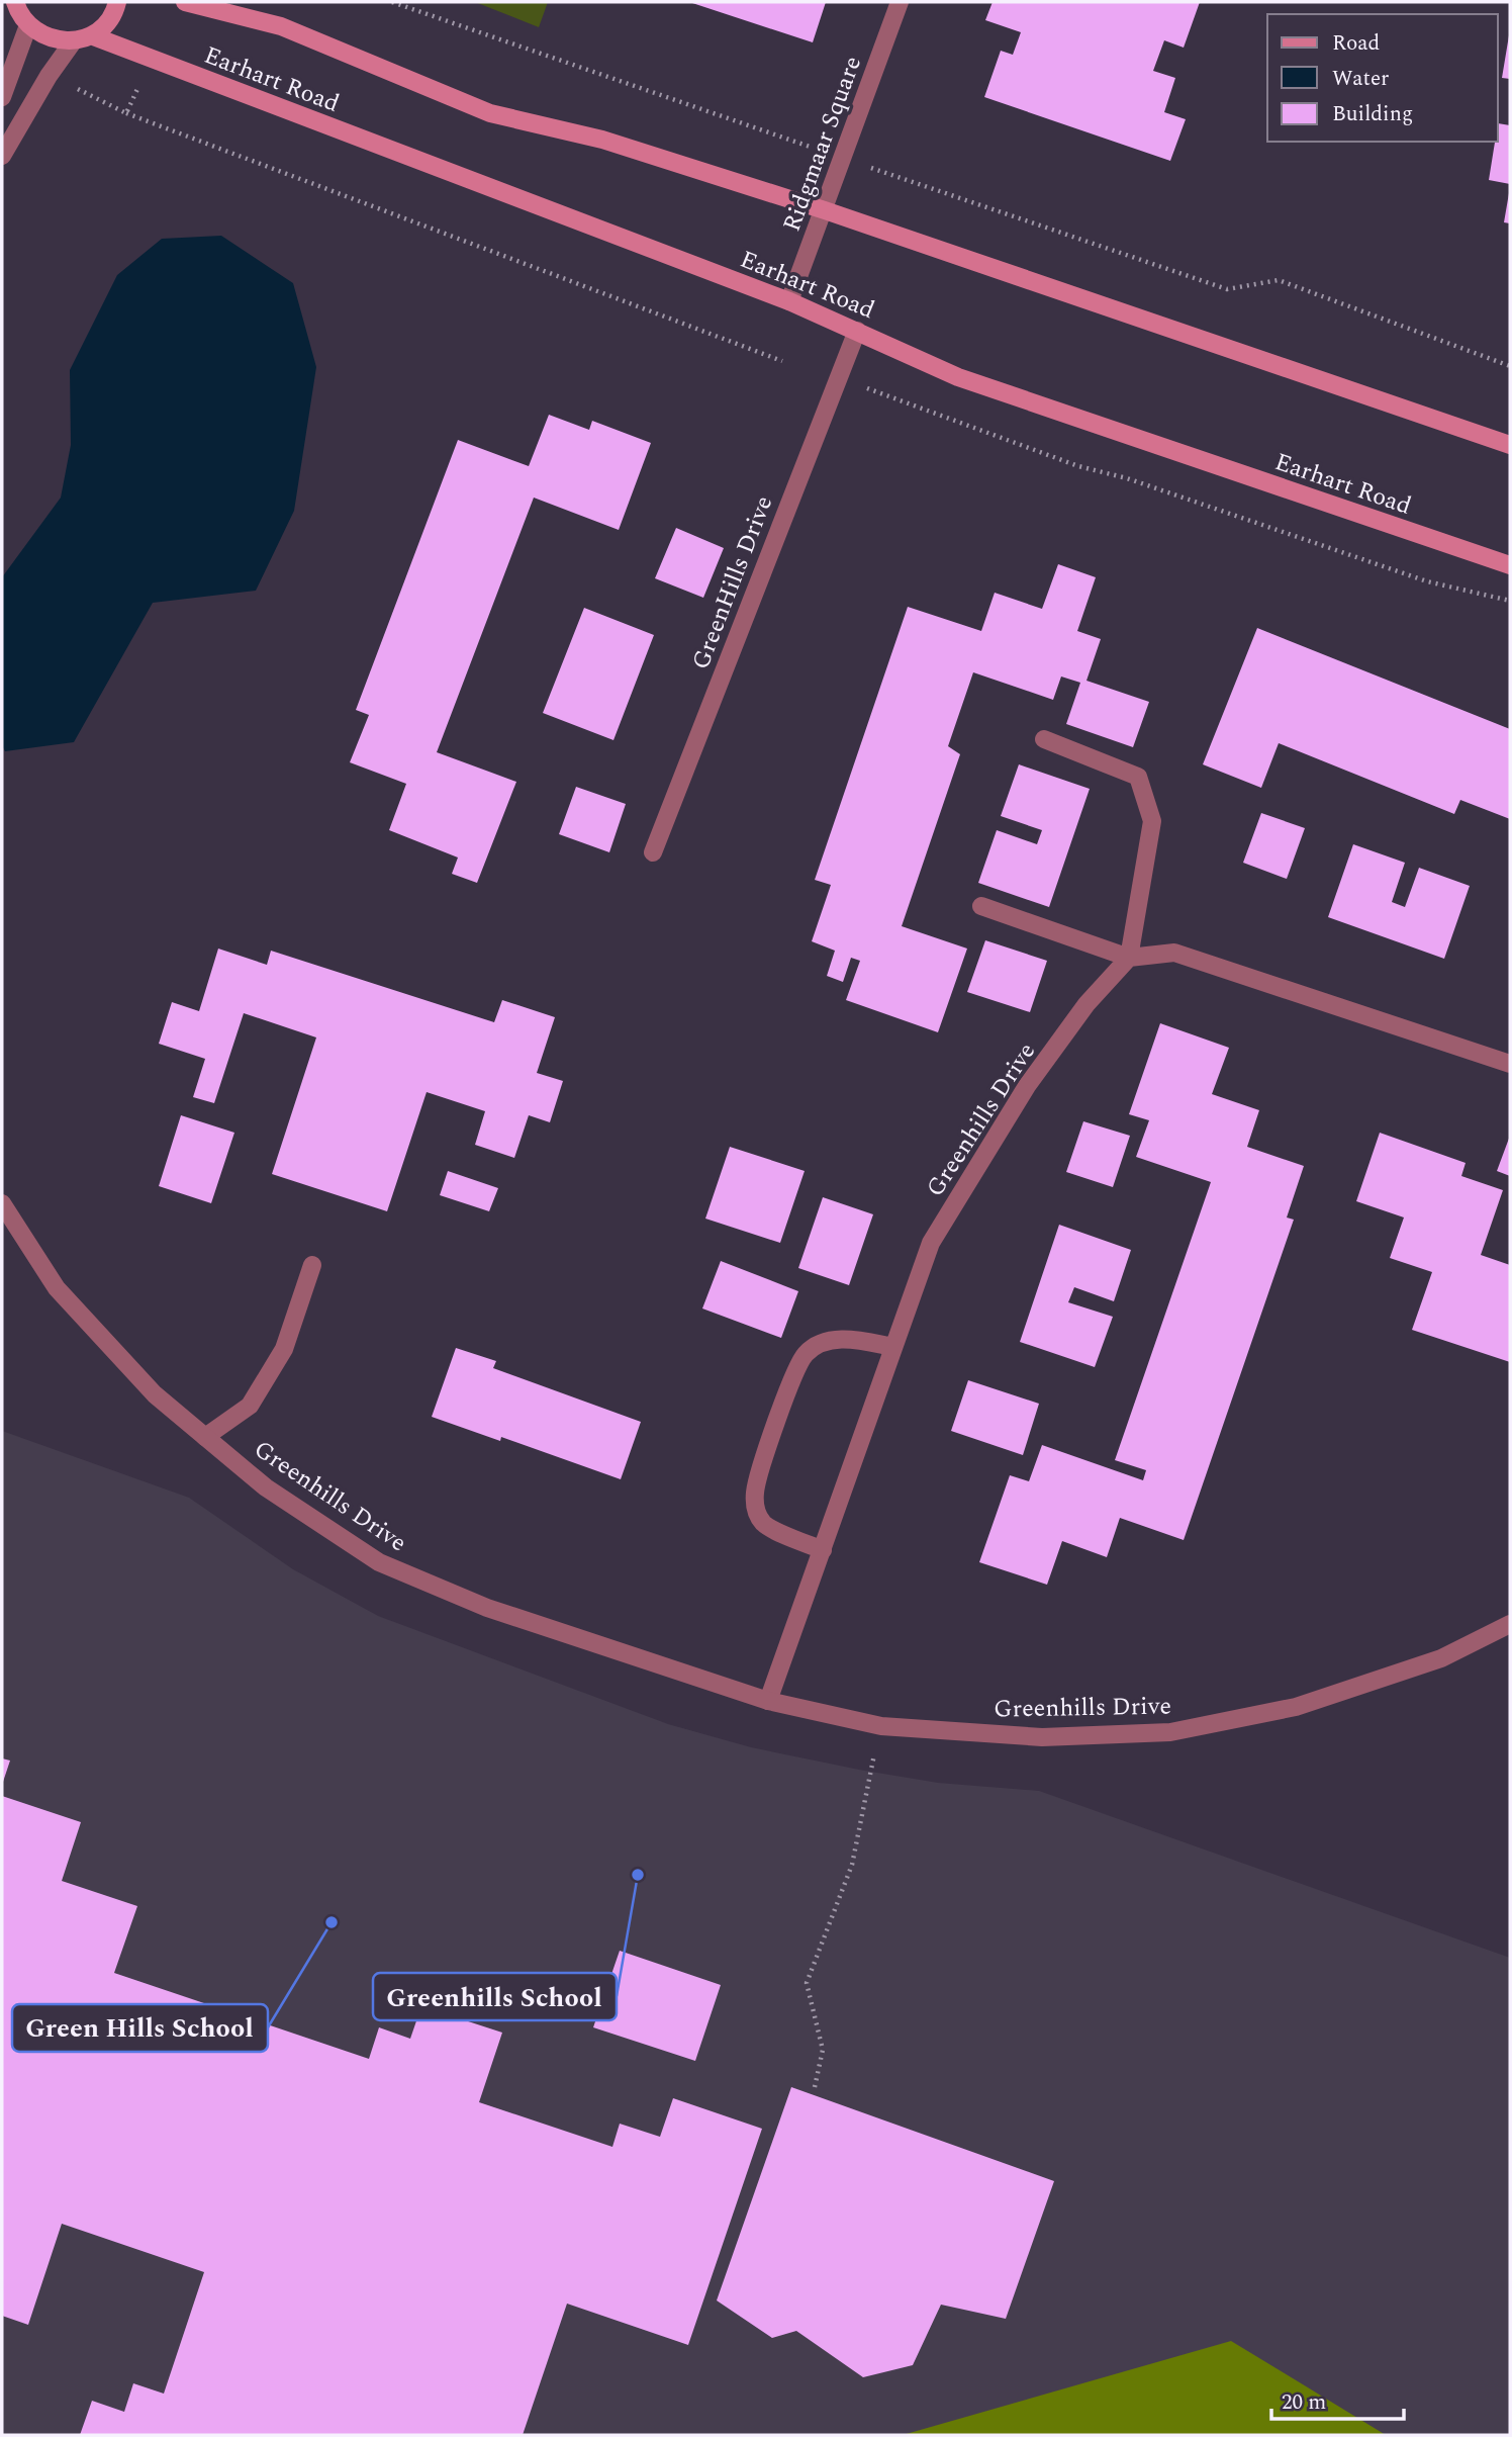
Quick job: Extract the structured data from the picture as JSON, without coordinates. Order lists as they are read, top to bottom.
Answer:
{
  "streets": {
    "street": [
      "Earhart Road",
      "Ridgmaar Square",
      "GreenHills Drive",
      "Greenhills Drive"
    ]
  },
  "crossings": [
    ["Earhart Road", "Ridgmaar Square"],
    ["Earhart Road", "GreenHills Drive"]
  ],
  "places": ["Greenhills School", "Green Hills School"],
  "legend": ["Road", "Water", "Building"],
  "scale_bar": "20 m"
}
